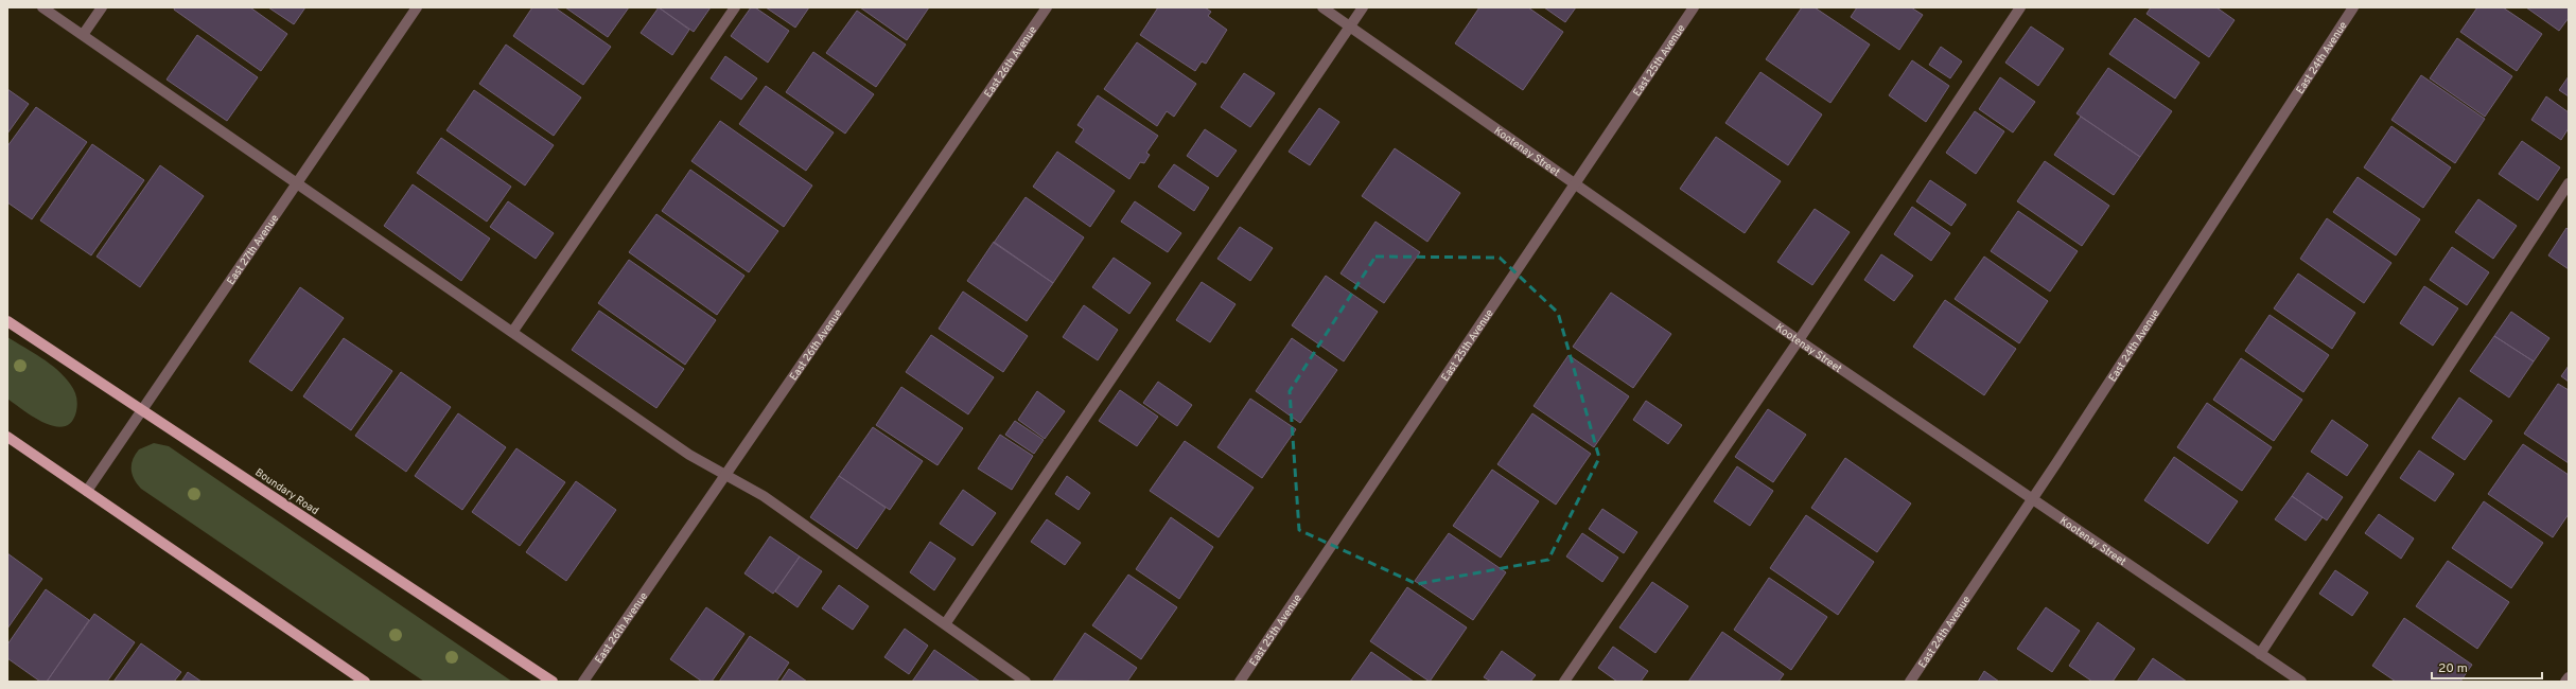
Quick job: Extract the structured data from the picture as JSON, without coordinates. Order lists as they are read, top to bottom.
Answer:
{
  "streets": {
    "main road": ["Boundary Road"],
    "street": [
      "East 24th Avenue",
      "East 25th Avenue",
      "East 26th Avenue",
      "Kootenay Street",
      "East 27th Avenue"
    ]
  },
  "crossings": [
    ["East 24th Avenue", "Kootenay Street"],
    ["East 25th Avenue", "Kootenay Street"],
    ["East 27th Avenue", "Boundary Road"]
  ],
  "scale_bar": "20 m"
}
